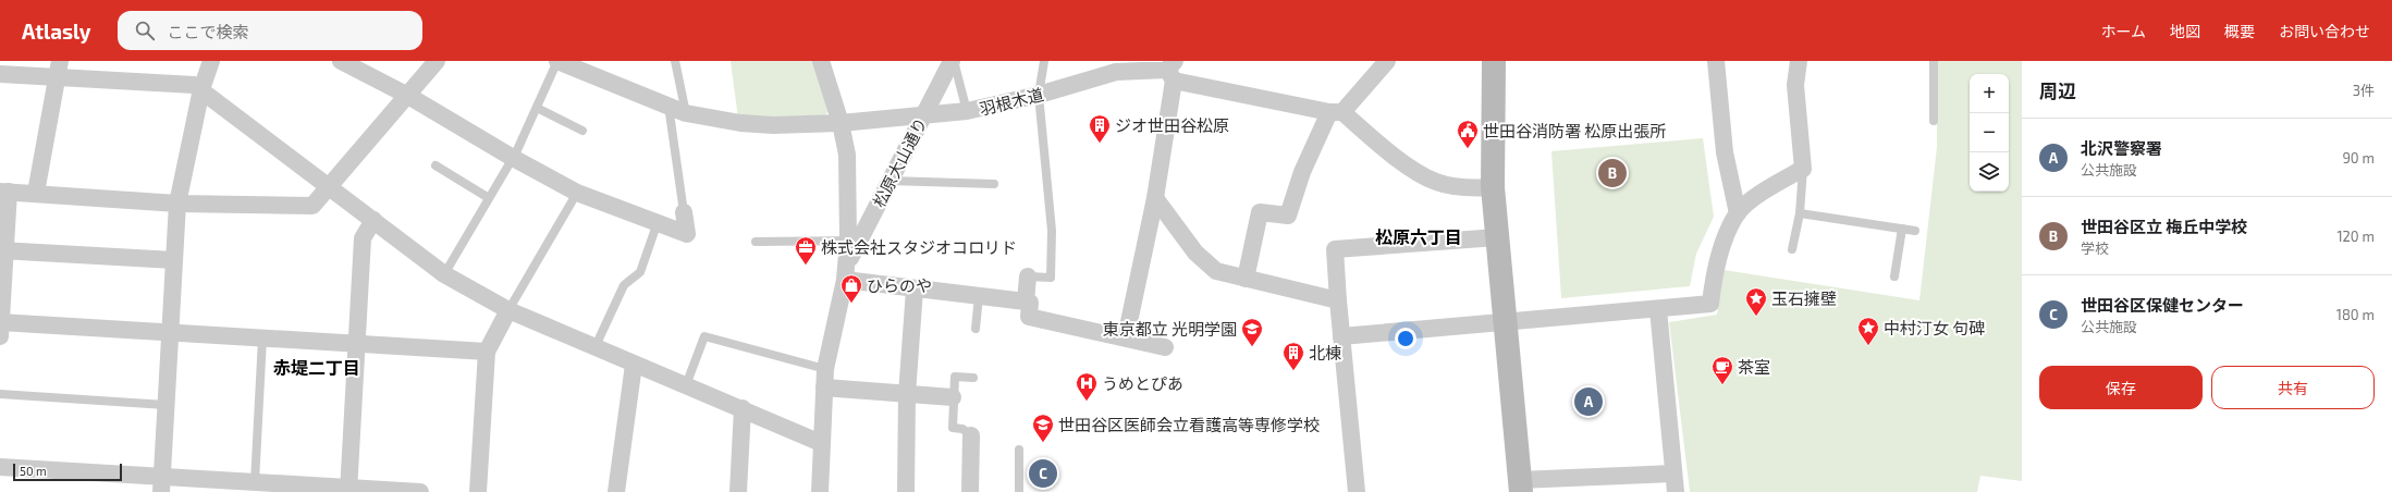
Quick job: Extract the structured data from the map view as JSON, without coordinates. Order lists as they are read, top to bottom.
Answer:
{
  "streets": {
    "street": ["羽根木道", "松原大山通り"]
  },
  "crossings": [
    ["羽根木道", "松原大山通り"]
  ],
  "districts": ["松原六丁目", "赤堤二丁目"],
  "places": {
    "building": ["ジオ世田谷松原", "北棟"],
    "public building": ["世田谷消防署 松原出張所"],
    "office": ["株式会社スタジオコロリド"],
    "shop": ["ひらのや"],
    "place": ["玉石擁壁", "中村汀女 句碑"],
    "school or university": ["東京都立 光明学園", "世田谷区医師会立看護高等専修学校"],
    "cafe": ["茶室"],
    "hospital": ["うめとぴあ"]
  },
  "scale_bar": "50 m",
  "page": {
    "header": "Atlasly",
    "search": "ここで検索",
    "nav": [
      "ホーム",
      "地図",
      "概要",
      "お問い合わせ"
    ],
    "heading": ["周辺", "3件"],
    "map_buttons": ["+", "−"],
    "list": [
      {
        "mark": "A",
        "name": "北沢警察署",
        "note": "公共施設",
        "value": "90 m"
      },
      {
        "mark": "B",
        "name": "世田谷区立 梅丘中学校",
        "note": "学校",
        "value": "120 m"
      },
      {
        "mark": "C",
        "name": "世田谷区保健センター",
        "note": "公共施設",
        "value": "180 m"
      }
    ],
    "pins": ["B", "A", "C"],
    "buttons": ["保存", "共有"],
    "scale": "50 m"
  }
}
